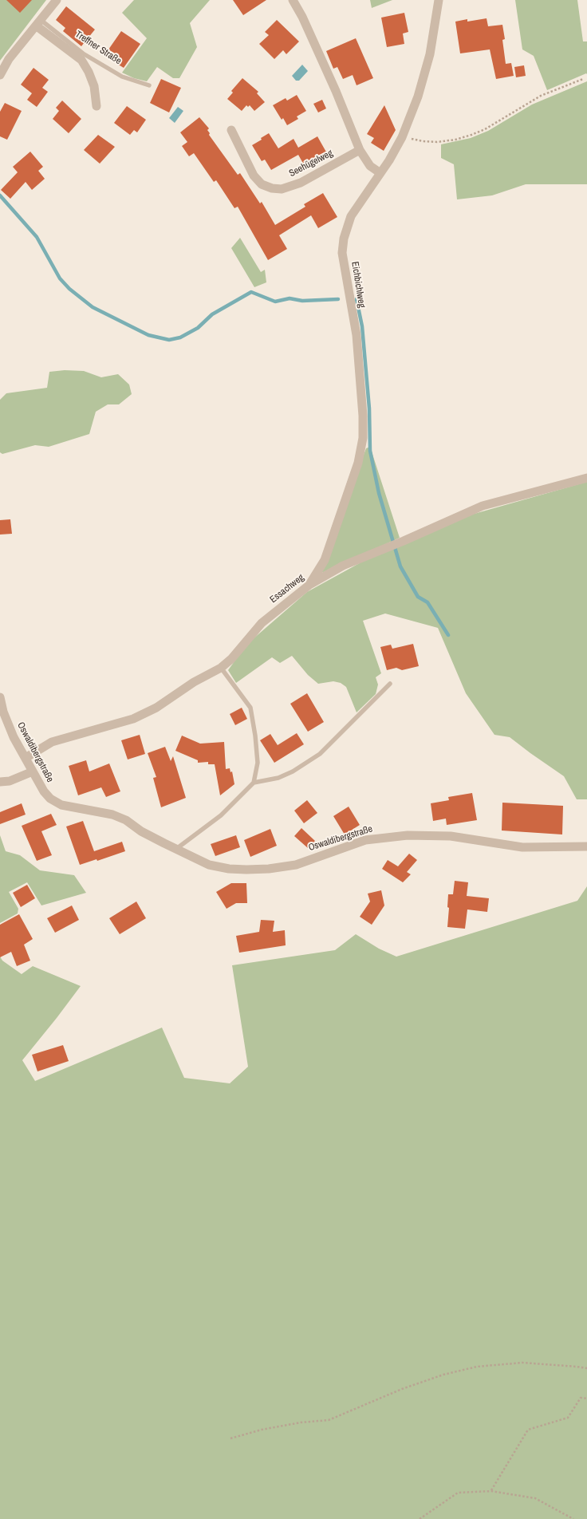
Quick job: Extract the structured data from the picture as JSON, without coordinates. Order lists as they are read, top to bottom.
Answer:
{
  "streets": {
    "street": [
      "Treffner Straße",
      "Seehügelweg",
      "Eichbichlweg",
      "Essachweg",
      "Oswaldibergstraße"
    ]
  },
  "crossings": [
    ["Eichbichlweg", "Essachweg"],
    ["Essachweg", "Oswaldibergstraße"]
  ]
}
